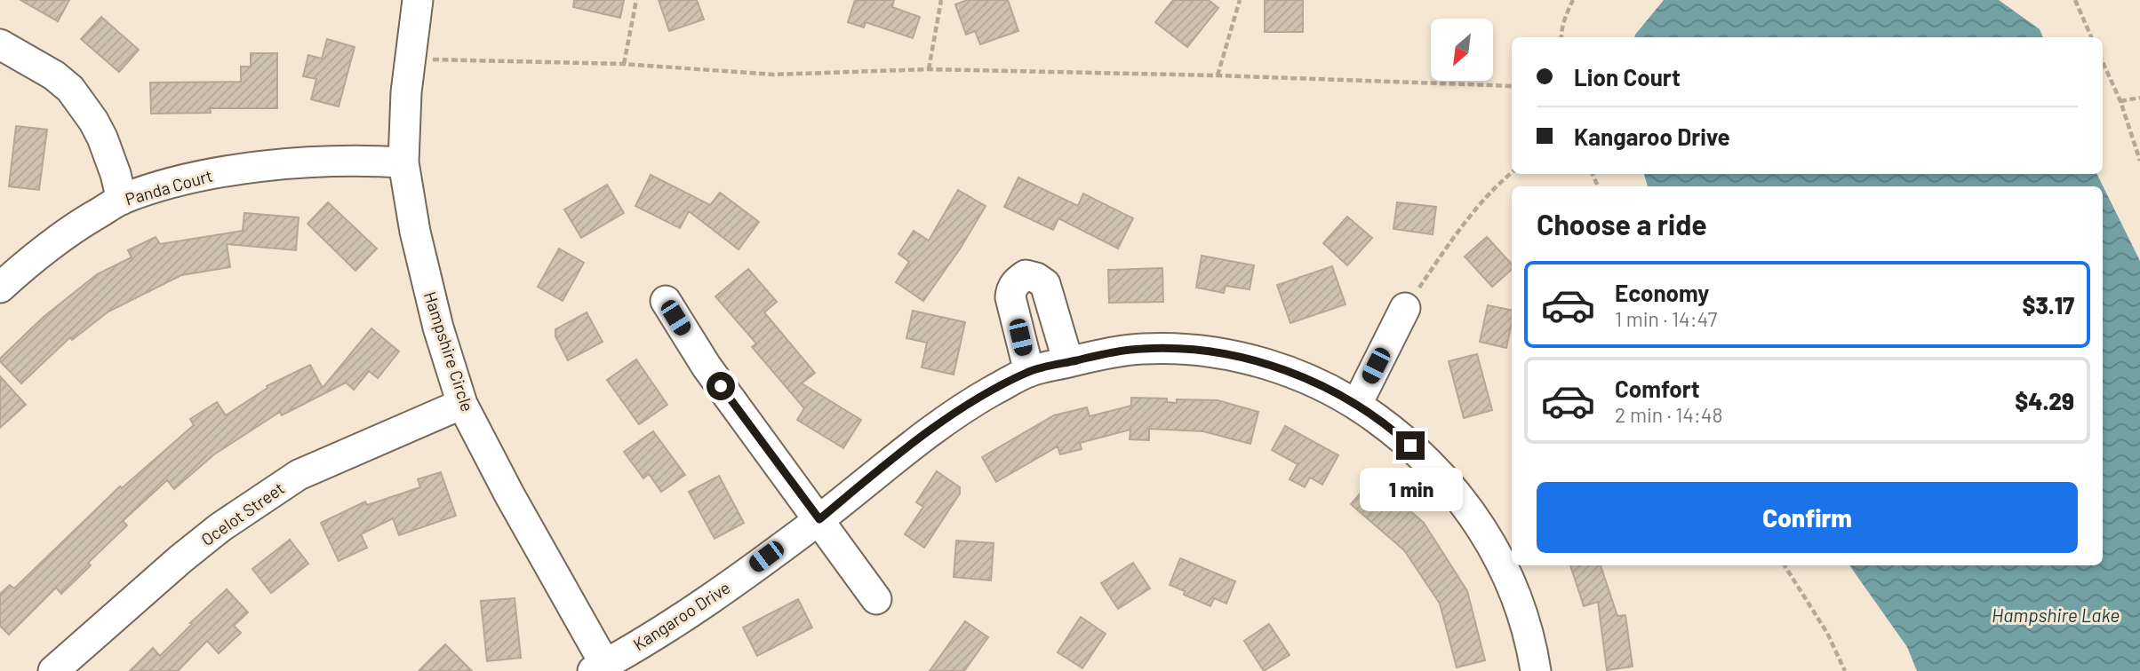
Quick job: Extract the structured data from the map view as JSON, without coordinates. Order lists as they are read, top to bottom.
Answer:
{
  "streets": {
    "street": [
      "Panda Court",
      "Hampshire Circle",
      "Ocelot Street",
      "Kangaroo Drive"
    ]
  },
  "crossings": [
    ["Panda Court", "Hampshire Circle"],
    ["Hampshire Circle", "Ocelot Street"],
    ["Hampshire Circle", "Kangaroo Drive"]
  ],
  "water": ["Hampshire Lake"],
  "north": "bottom left",
  "page": {
    "banner": ["Lion Court", "Kangaroo Drive"],
    "heading": "Choose a ride",
    "list": [
      {
        "name": "Economy",
        "note": "1 min · 14:47",
        "value": "$3.17"
      },
      {
        "name": "Comfort",
        "note": "2 min · 14:48",
        "value": "$4.29"
      }
    ],
    "bubble": "1 min",
    "buttons": "Confirm"
  }
}
